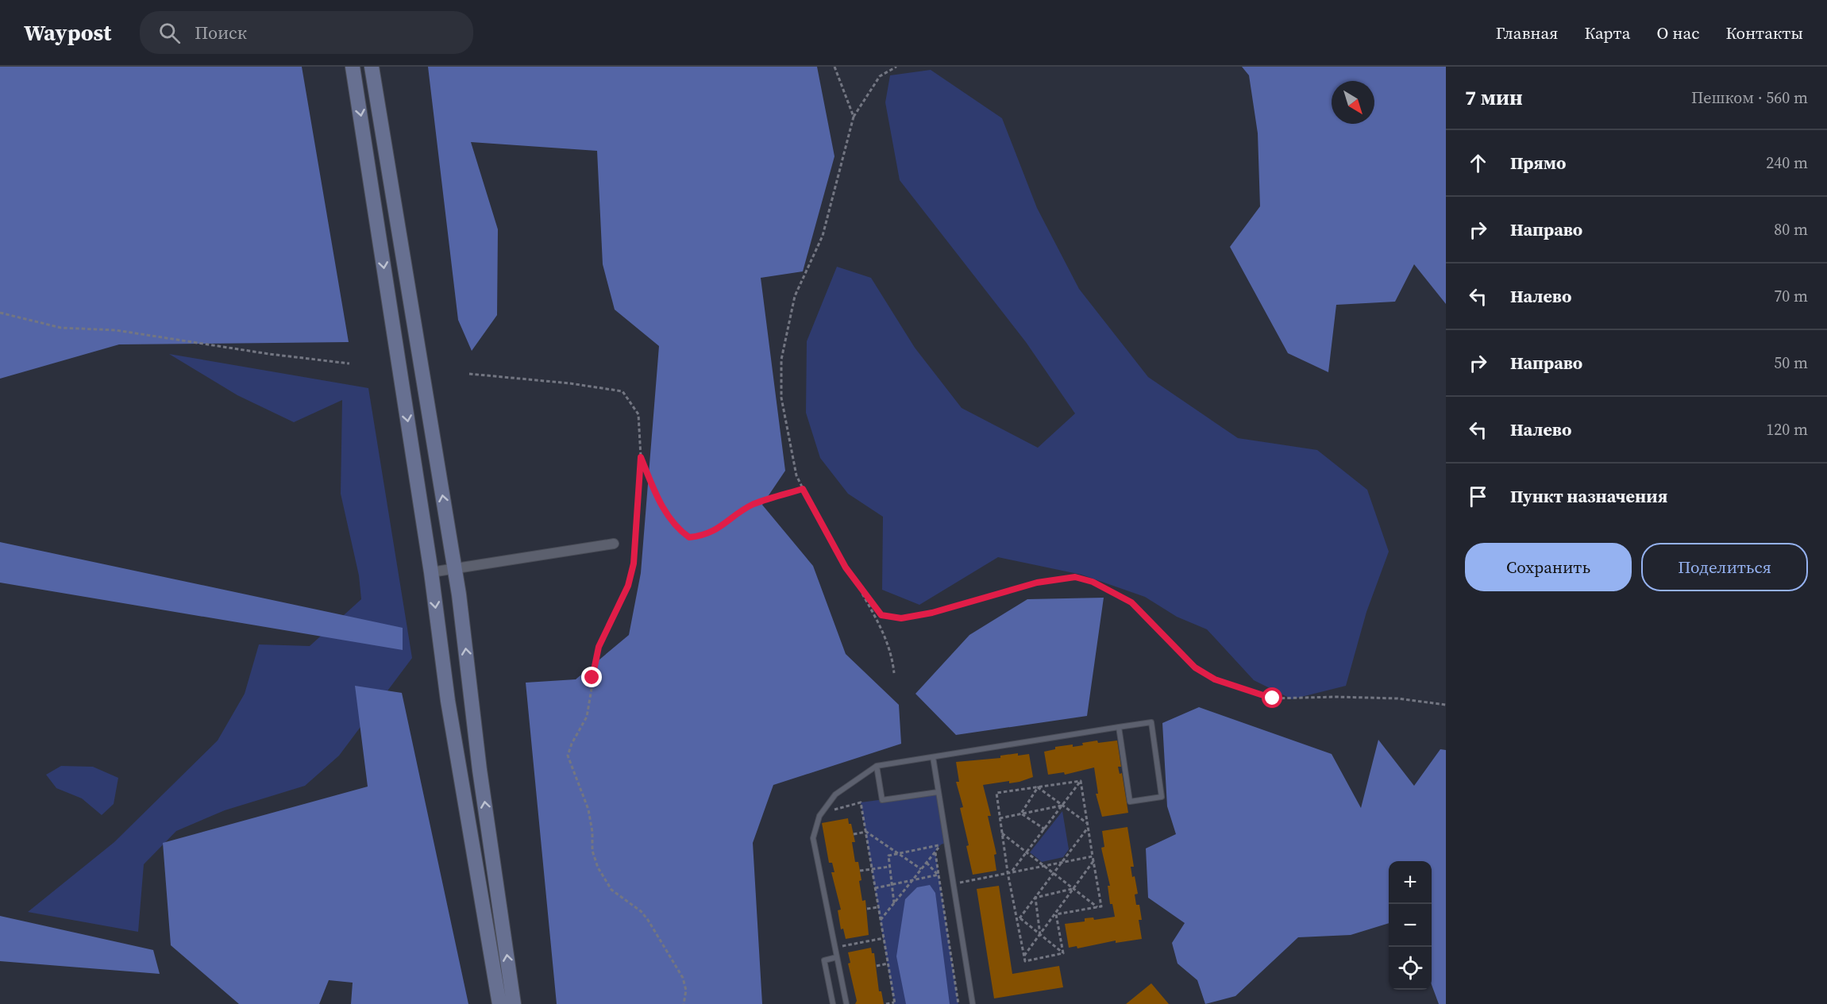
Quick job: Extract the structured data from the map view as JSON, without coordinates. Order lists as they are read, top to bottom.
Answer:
{
  "north": "bottom right",
  "page": {
    "header": "Waypost",
    "search": "Поиск",
    "nav": [
      "Главная",
      "Карта",
      "О нас",
      "Контакты"
    ],
    "heading": ["7 мин", "Пешком · 560 m"],
    "list": [
      ["Прямо", "240 m"],
      ["Направо", "80 m"],
      ["Налево", "70 m"],
      ["Направо", "50 m"],
      ["Налево", "120 m"],
      "Пункт назначения"
    ],
    "buttons": ["Сохранить", "Поделиться"],
    "map_buttons": ["+", "−"]
  }
}
